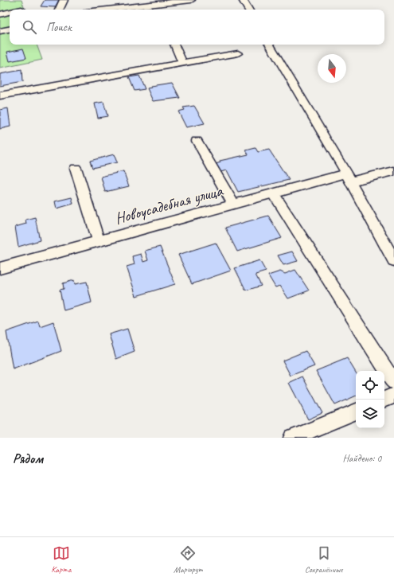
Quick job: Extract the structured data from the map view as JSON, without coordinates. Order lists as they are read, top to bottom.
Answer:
{
  "streets": {
    "street": ["Новоусадебная улица"]
  },
  "north": "bottom",
  "page": {
    "search": "Поиск",
    "heading": ["Рядом", "Найдено: 0"],
    "nav": ["Карта", "Маршрут", "Сохранённые"]
  }
}
